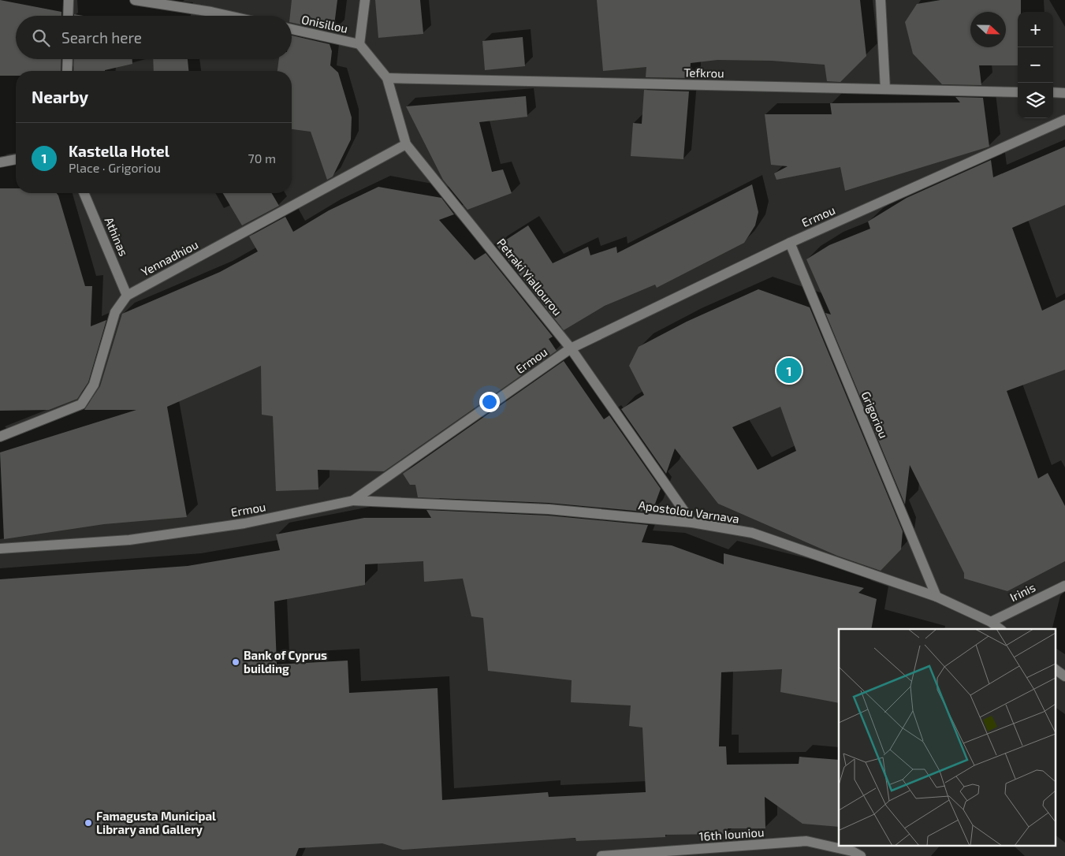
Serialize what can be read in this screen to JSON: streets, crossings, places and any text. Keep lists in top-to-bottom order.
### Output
{
  "streets": {
    "street": [
      "Onisillou",
      "Tefkrou",
      "Ermou",
      "Athinas",
      "Yennadhiou",
      "Petraki Yiallourou",
      "Grigoriou",
      "Apostolou Varnava",
      "Irinis",
      "16th Iouniou"
    ]
  },
  "crossings": [
    ["Onisillou", "Petraki Yiallourou"],
    ["Tefkrou", "Petraki Yiallourou"],
    ["Ermou", "Petraki Yiallourou"],
    ["Ermou", "Grigoriou"],
    ["Ermou", "Apostolou Varnava"],
    ["Athinas", "Yennadhiou"],
    ["Yennadhiou", "Petraki Yiallourou"],
    ["Petraki Yiallourou", "Apostolou Varnava"],
    ["Grigoriou", "Apostolou Varnava"],
    ["Apostolou Varnava", "Irinis"]
  ],
  "places": ["Bank of Cyprus building", "Famagusta Municipal Library and Gallery"],
  "north": "right",
  "page": {
    "map_buttons": ["+", "−"],
    "search": "Search here",
    "heading": "Nearby",
    "list": [
      {
        "mark": "1",
        "name": "Kastella Hotel",
        "note": "Place · Grigoriou",
        "value": "70 m"
      }
    ],
    "pins": "1"
  }
}
